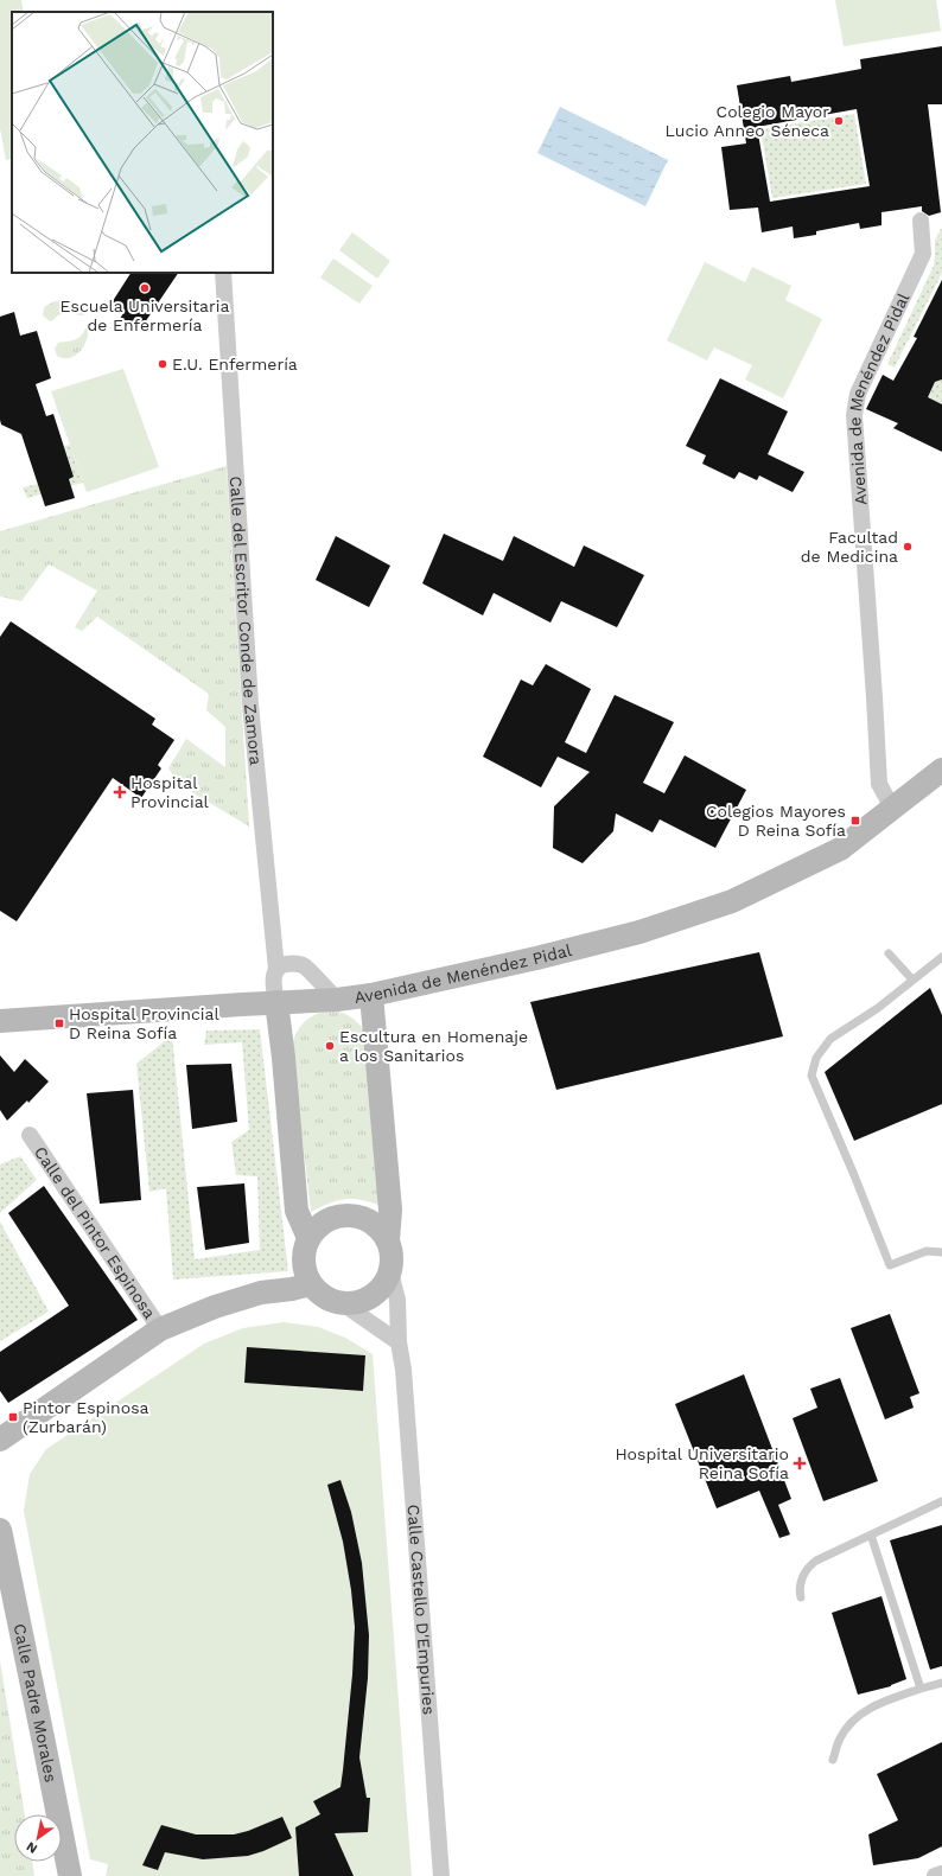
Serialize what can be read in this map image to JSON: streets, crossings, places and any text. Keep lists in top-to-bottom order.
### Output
{
  "streets": {
    "street": [
      "Avenida de Menéndez Pidal",
      "Calle del Escritor Conde de Zamora",
      "Calle del Pintor Espinosa",
      "Calle Castello D'Empuries",
      "Calle Padre Morales"
    ]
  },
  "crossings": [
    ["Avenida de Menéndez Pidal", "Calle del Escritor Conde de Zamora"],
    ["Calle del Pintor Espinosa", "Calle Castello D'Empuries"]
  ],
  "places": {
    "other": [
      "Colegio Mayor Lucio Anneo Séneca",
      "Escuela Universitaria de Enfermería",
      "E.U. Enfermería",
      "Facultad de Medicina",
      "Escultura en Homenaje a los Sanitarios"
    ],
    "health": ["Hospital Provincial", "Hospital Universitario Reina Sofía"],
    "transit": ["Colegios Mayores D Reina Sofía", "Hospital Provincial D Reina Sofía", "Pintor Espinosa (Zurbarán)"]
  },
  "north": "bottom left"
}
